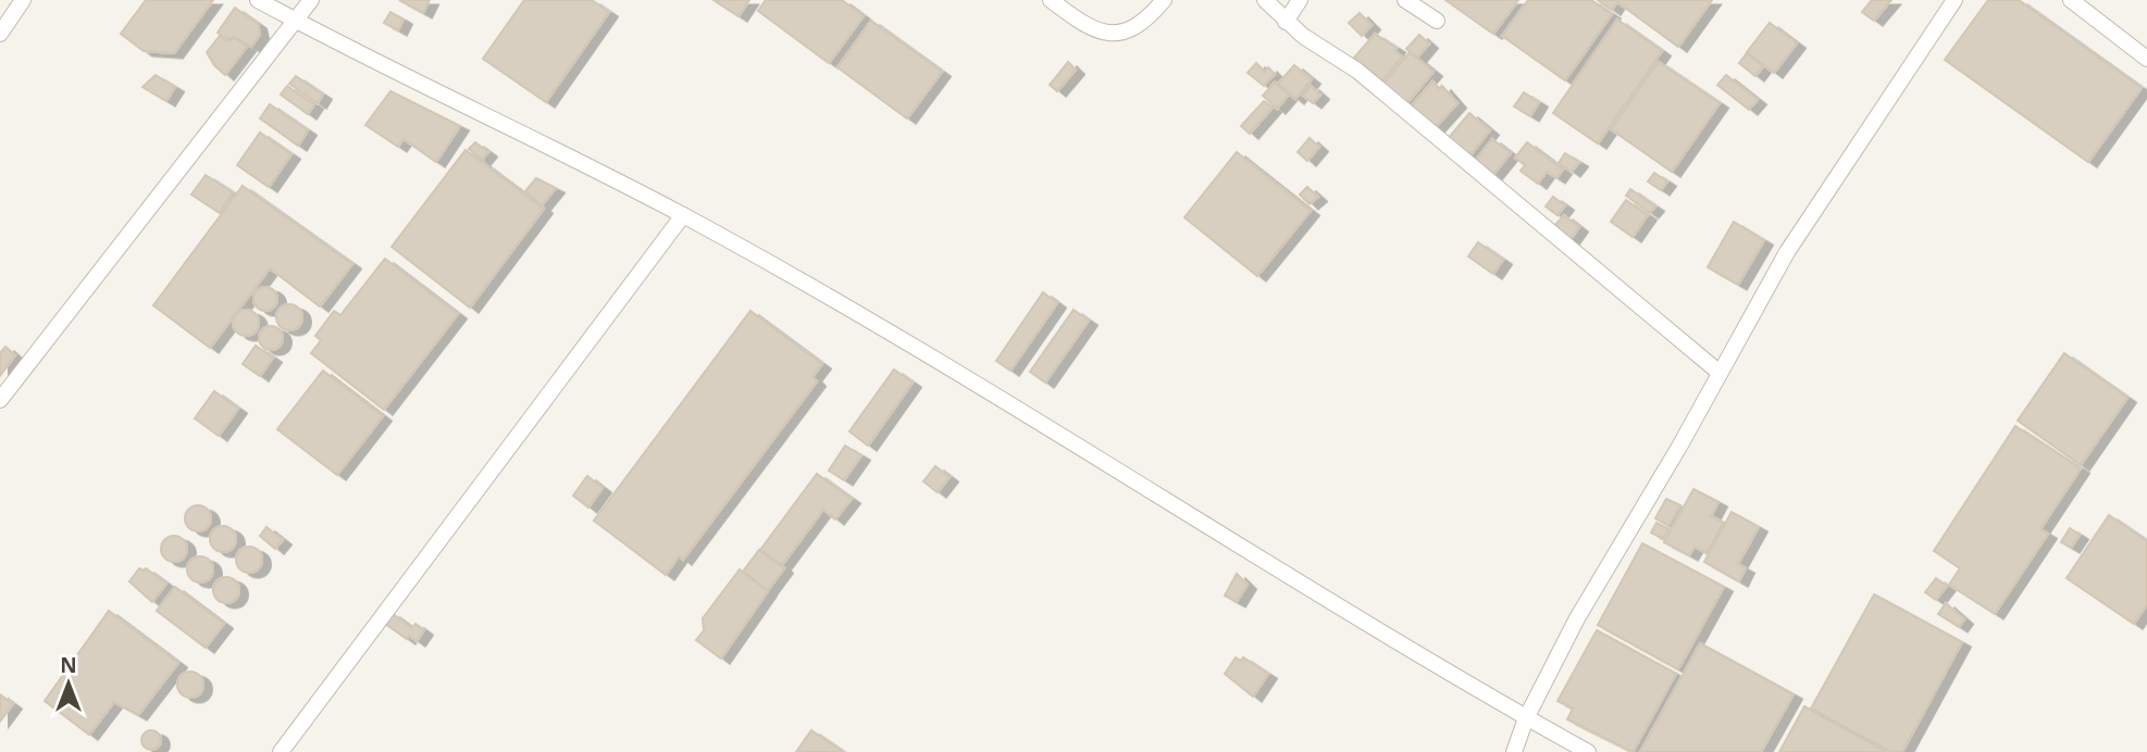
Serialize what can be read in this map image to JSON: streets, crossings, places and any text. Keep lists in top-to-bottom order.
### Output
{
  "north": "top"
}
